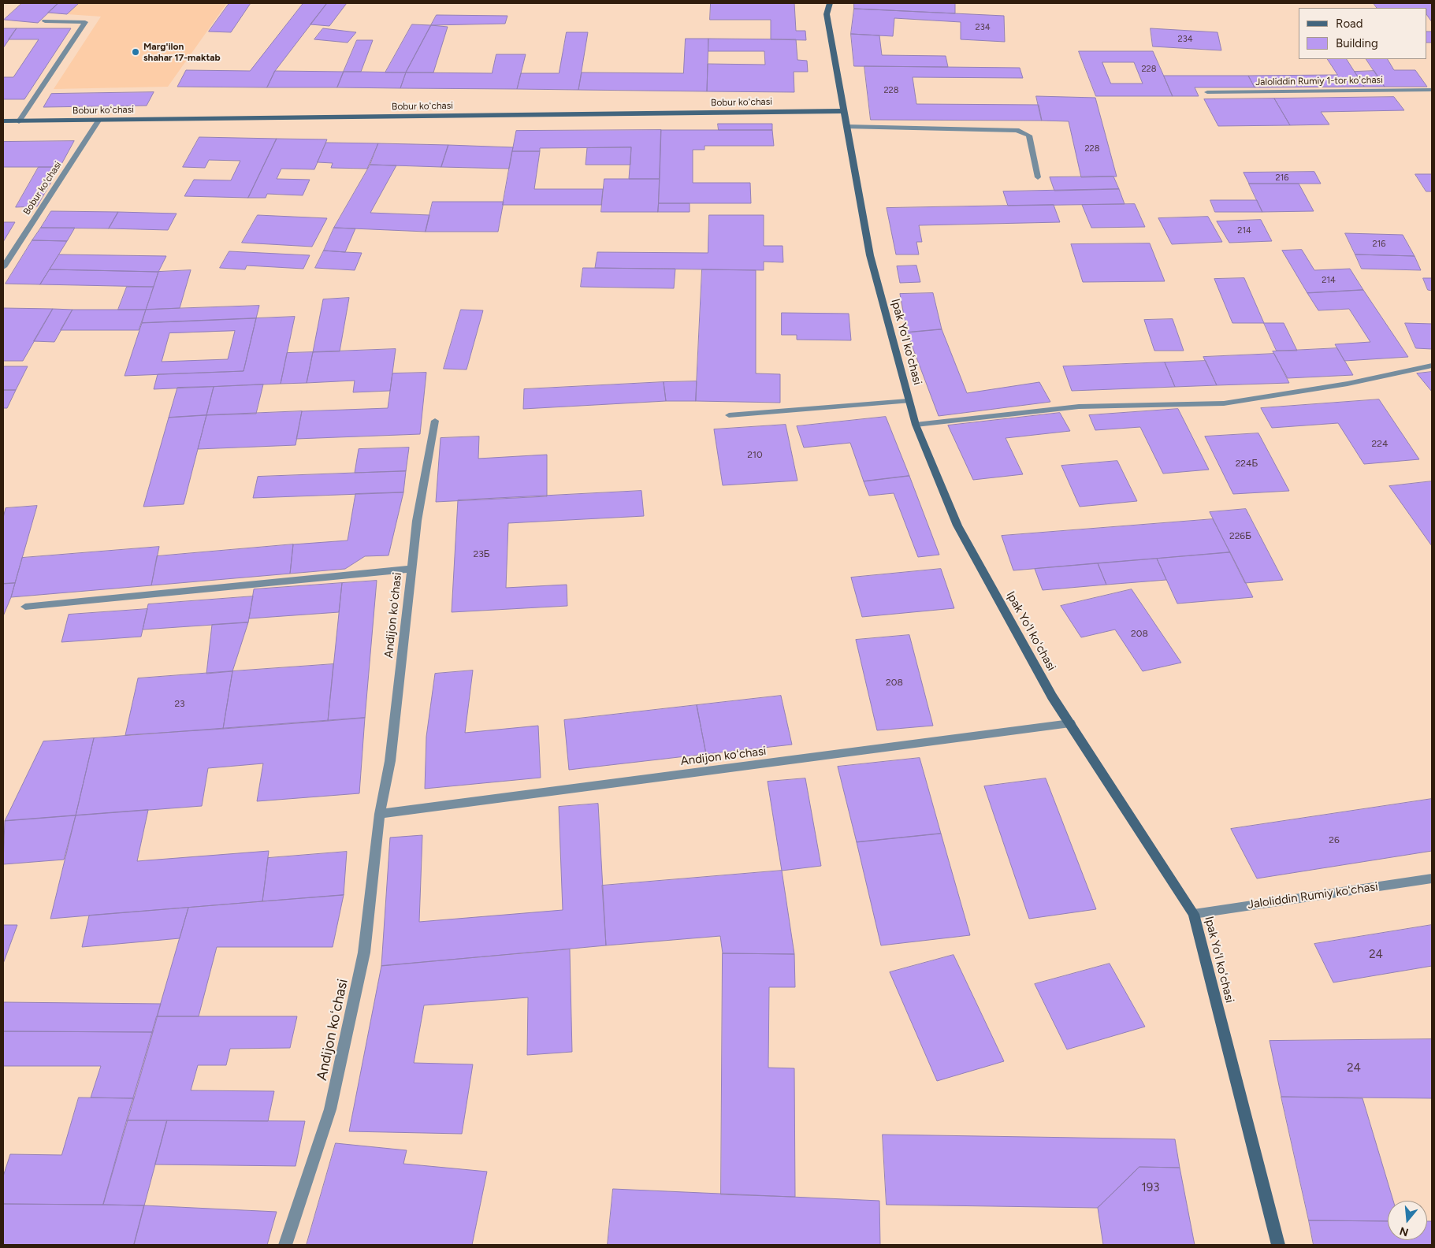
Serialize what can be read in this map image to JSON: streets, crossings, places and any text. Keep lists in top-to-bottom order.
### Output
{
  "streets": {
    "street": [
      "Jaloliddin Rumiy 1-tor koʼchasi",
      "Bobur koʻchasi",
      "Bobur ko'chasi",
      "Ipak Yoʻl koʻchasi",
      "Andijon koʻchasi",
      "Jaloliddin Rumiy koʻchasi"
    ]
  },
  "crossings": [
    ["Bobur koʻchasi", "Bobur ko'chasi"],
    ["Bobur koʻchasi", "Ipak Yoʻl koʻchasi"],
    ["Ipak Yoʻl koʻchasi", "Andijon koʻchasi"],
    ["Ipak Yoʻl koʻchasi", "Jaloliddin Rumiy koʻchasi"]
  ],
  "places": ["Marg'ilon shahar 17-maktab"],
  "house_numbers": [
    "234",
    "234",
    "228",
    "228",
    "228",
    "216",
    "214",
    "216",
    "214",
    "224",
    "210",
    "224Б",
    "226Б",
    "23Б",
    "208",
    "208",
    "23",
    "26",
    "24",
    "24",
    "193"
  ],
  "legend": ["Road", "Building"],
  "north": "bottom"
}
